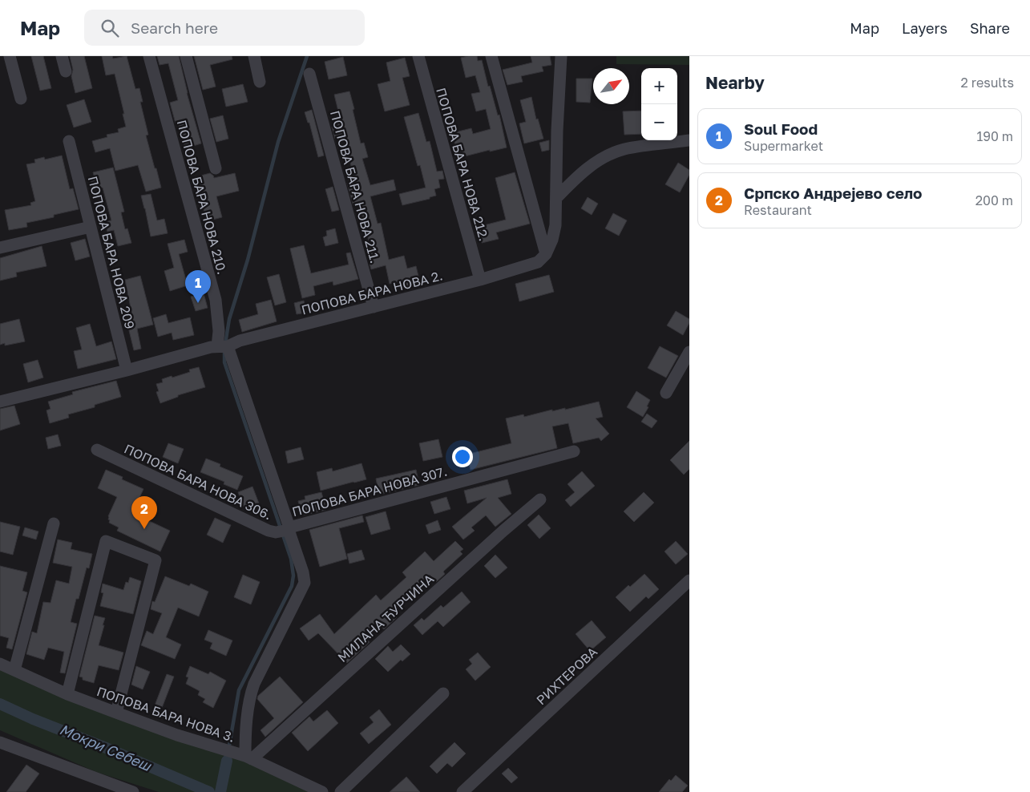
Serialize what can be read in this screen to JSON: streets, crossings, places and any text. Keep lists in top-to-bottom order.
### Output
{
  "streets": {
    "street": [
      "ПОПОВА БАРА НОВА 212.",
      "ПОПОВА БАРА НОВА 211.",
      "ПОПОВА БАРА НОВА 210.",
      "ПОПОВА БАРА НОВА 209",
      "ПОПОВА БАРА НОВА 2.",
      "ПОПОВА БАРА НОВА 306.",
      "ПОПОВА БАРА НОВА 307.",
      "МИЛАНА ЋУРЧИНА",
      "РИХТЕРОВА",
      "ПОПОВА БАРА НОВА 3."
    ]
  },
  "crossings": [
    ["ПОПОВА БАРА НОВА 212.", "ПОПОВА БАРА НОВА 2."],
    ["ПОПОВА БАРА НОВА 211.", "ПОПОВА БАРА НОВА 2."],
    ["ПОПОВА БАРА НОВА 210.", "ПОПОВА БАРА НОВА 2."],
    ["ПОПОВА БАРА НОВА 210.", "ПОПОВА БАРА НОВА 306."],
    ["ПОПОВА БАРА НОВА 209", "ПОПОВА БАРА НОВА 2."],
    ["ПОПОВА БАРА НОВА 2.", "ПОПОВА БАРА НОВА 306."],
    ["ПОПОВА БАРА НОВА 306.", "ПОПОВА БАРА НОВА 307."],
    ["ПОПОВА БАРА НОВА 306.", "МИЛАНА ЋУРЧИНА"],
    ["ПОПОВА БАРА НОВА 306.", "ПОПОВА БАРА НОВА 3."],
    ["МИЛАНА ЋУРЧИНА", "ПОПОВА БАРА НОВА 3."]
  ],
  "water": ["Мокри Себеш"],
  "north": "top right",
  "page": {
    "header": "Map",
    "search": "Search here",
    "nav": ["Map", "Layers", "Share"],
    "heading": ["Nearby", "2 results"],
    "map_buttons": ["+", "−"],
    "list": [
      {
        "mark": "1",
        "name": "Soul Food",
        "note": "Supermarket",
        "value": "190 m"
      },
      {
        "mark": "2",
        "name": "Српско Андрејево село",
        "note": "Restaurant",
        "value": "200 m"
      }
    ],
    "pins": ["1", "2"]
  }
}
